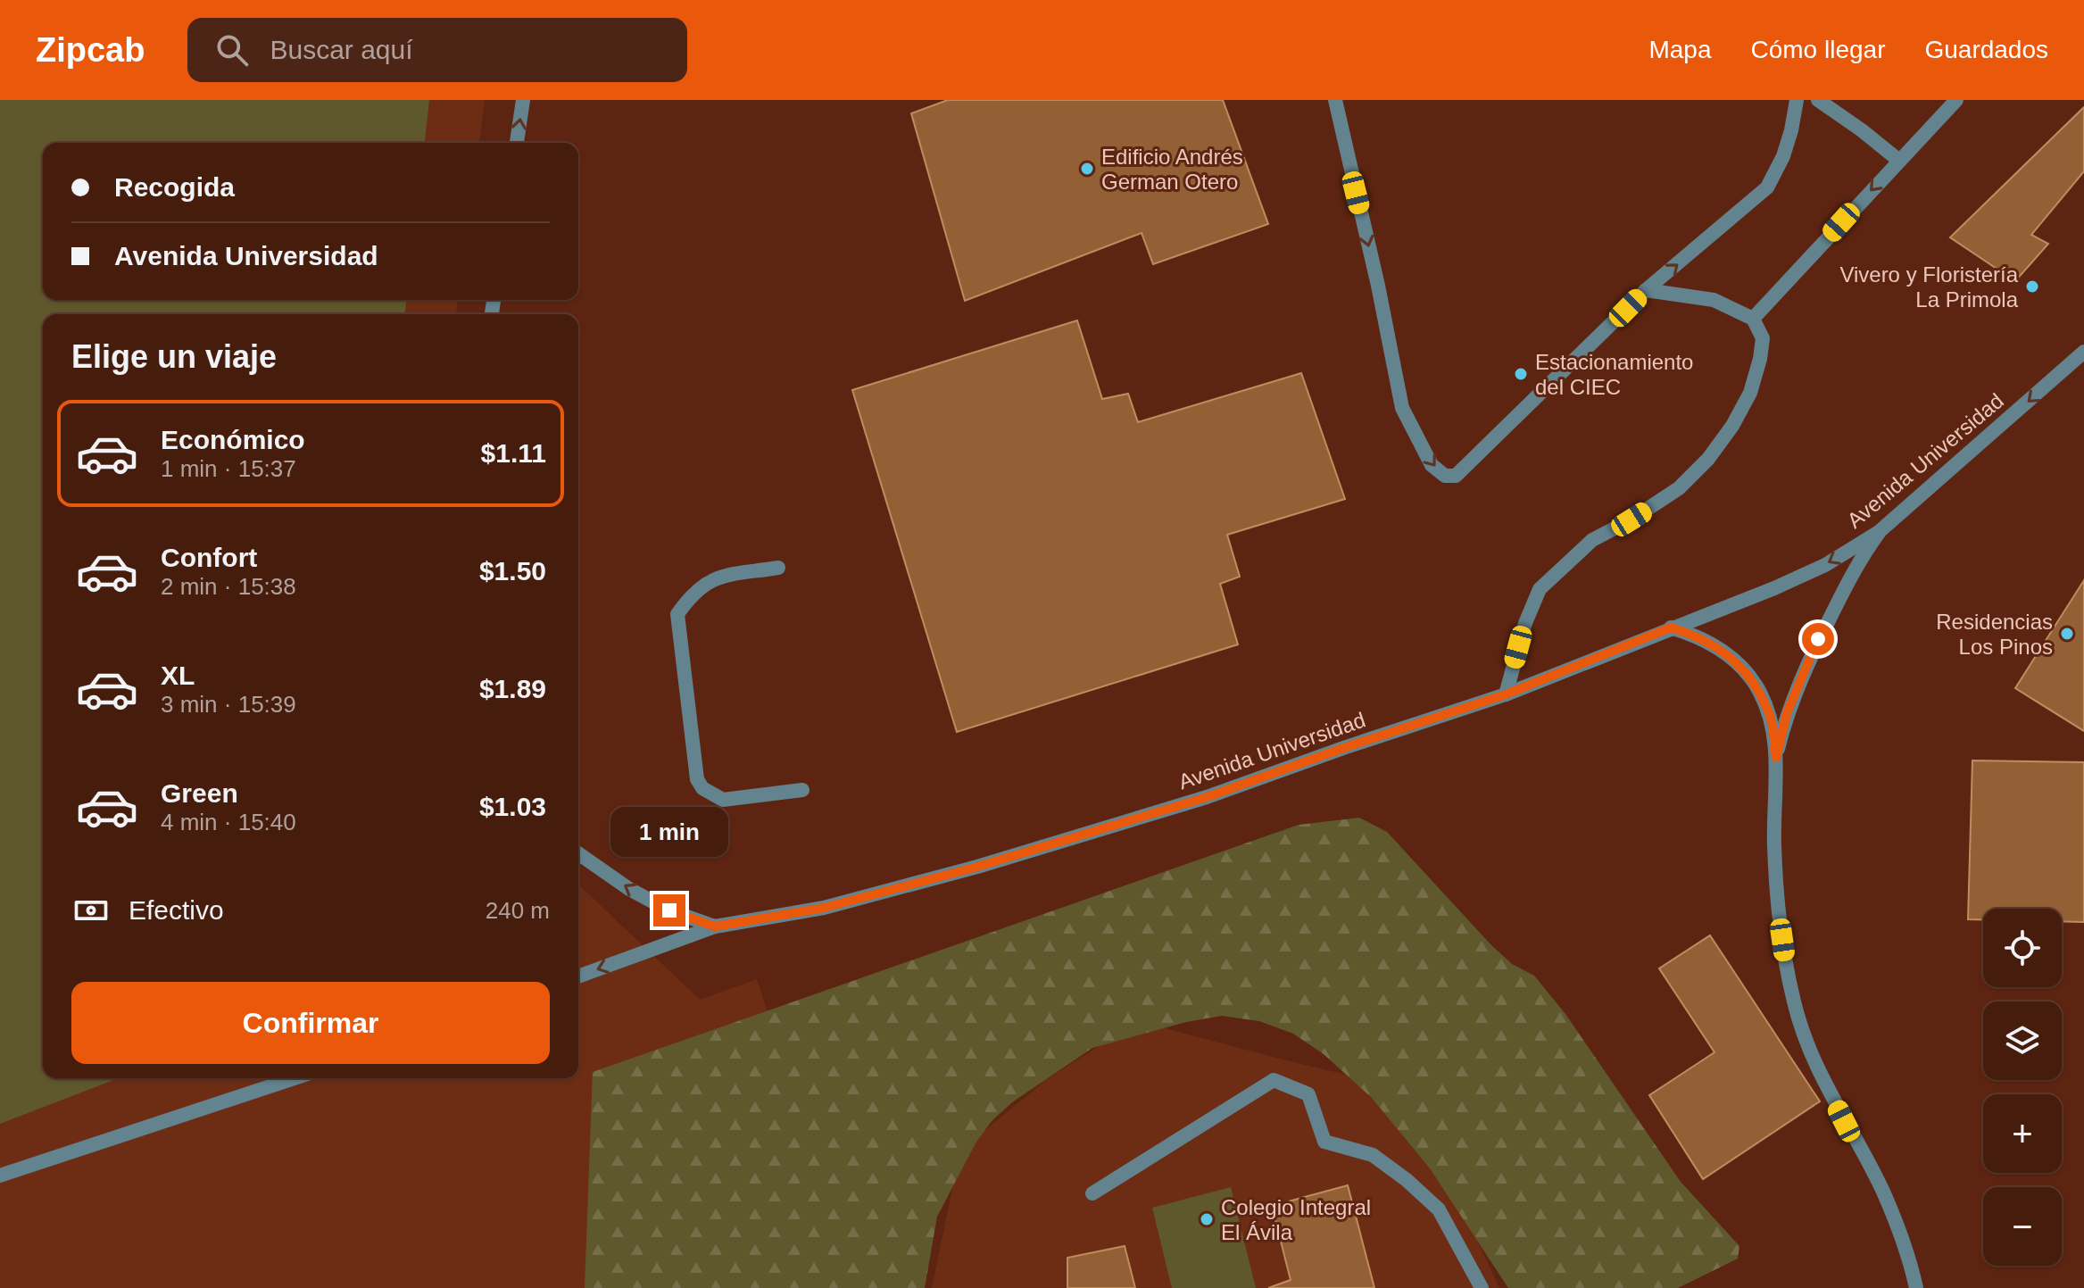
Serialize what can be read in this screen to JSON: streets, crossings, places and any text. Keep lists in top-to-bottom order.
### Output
{
  "streets": {
    "street": ["Avenida Universidad"]
  },
  "one_way": ["Avenida Universidad"],
  "places": [
    "Edificio Andrés German Otero",
    "Vivero y Floristería La Primola",
    "Estacionamiento del CIEC",
    "Residencias Los Pinos",
    "Colegio Integral El Ávila"
  ],
  "page": {
    "header": "Zipcab",
    "search": "Buscar aquí",
    "nav": ["Mapa", "Cómo llegar", "Guardados"],
    "banner": ["Recogida", "Avenida Universidad"],
    "heading": "Elige un viaje",
    "list": [
      {
        "name": "Económico",
        "note": "1 min · 15:37",
        "value": "$1.11"
      },
      {
        "name": "Confort",
        "note": "2 min · 15:38",
        "value": "$1.50"
      },
      {
        "name": "XL",
        "note": "3 min · 15:39",
        "value": "$1.89"
      },
      {
        "name": "Green",
        "note": "4 min · 15:40",
        "value": "$1.03"
      }
    ],
    "bubble": "1 min",
    "pay": ["Efectivo", "240 m"],
    "map_buttons": ["+", "−"],
    "buttons": "Confirmar"
  }
}
